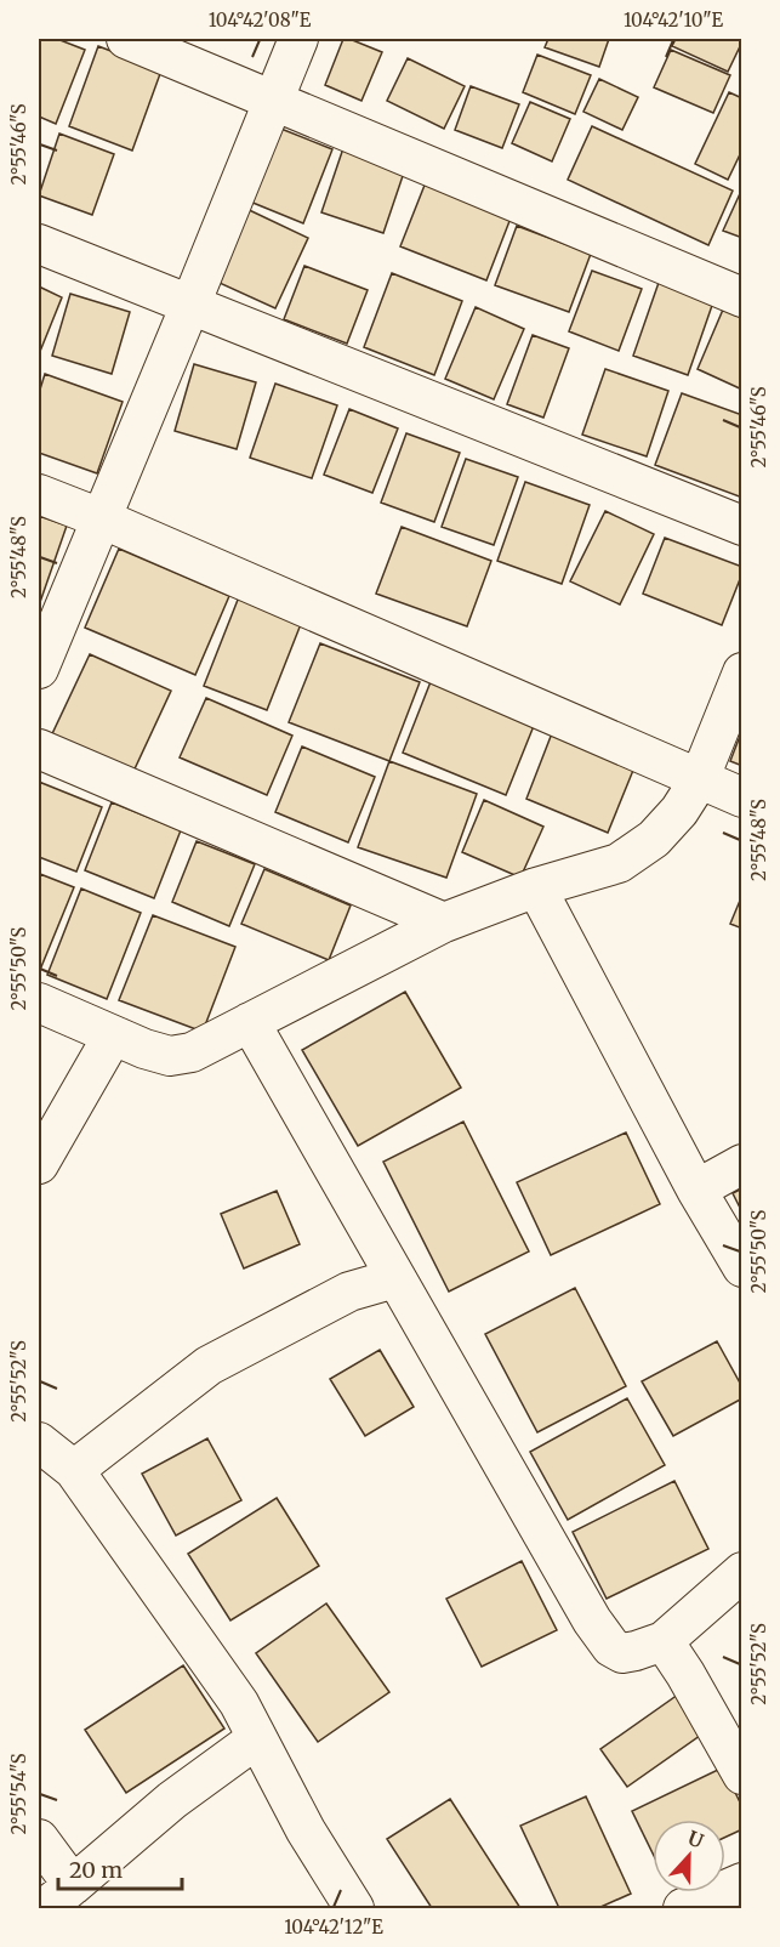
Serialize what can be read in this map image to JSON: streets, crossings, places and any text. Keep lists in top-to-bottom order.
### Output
{
  "scale_bar": "20 m",
  "north": "top",
  "coordinates": [
    "104°42'08\"E",
    "104°42'10\"E",
    "2°55'46\"S",
    "2°55'48\"S",
    "2°55'50\"S",
    "2°55'52\"S",
    "2°55'54\"S",
    "104°42'12\"E"
  ]
}
